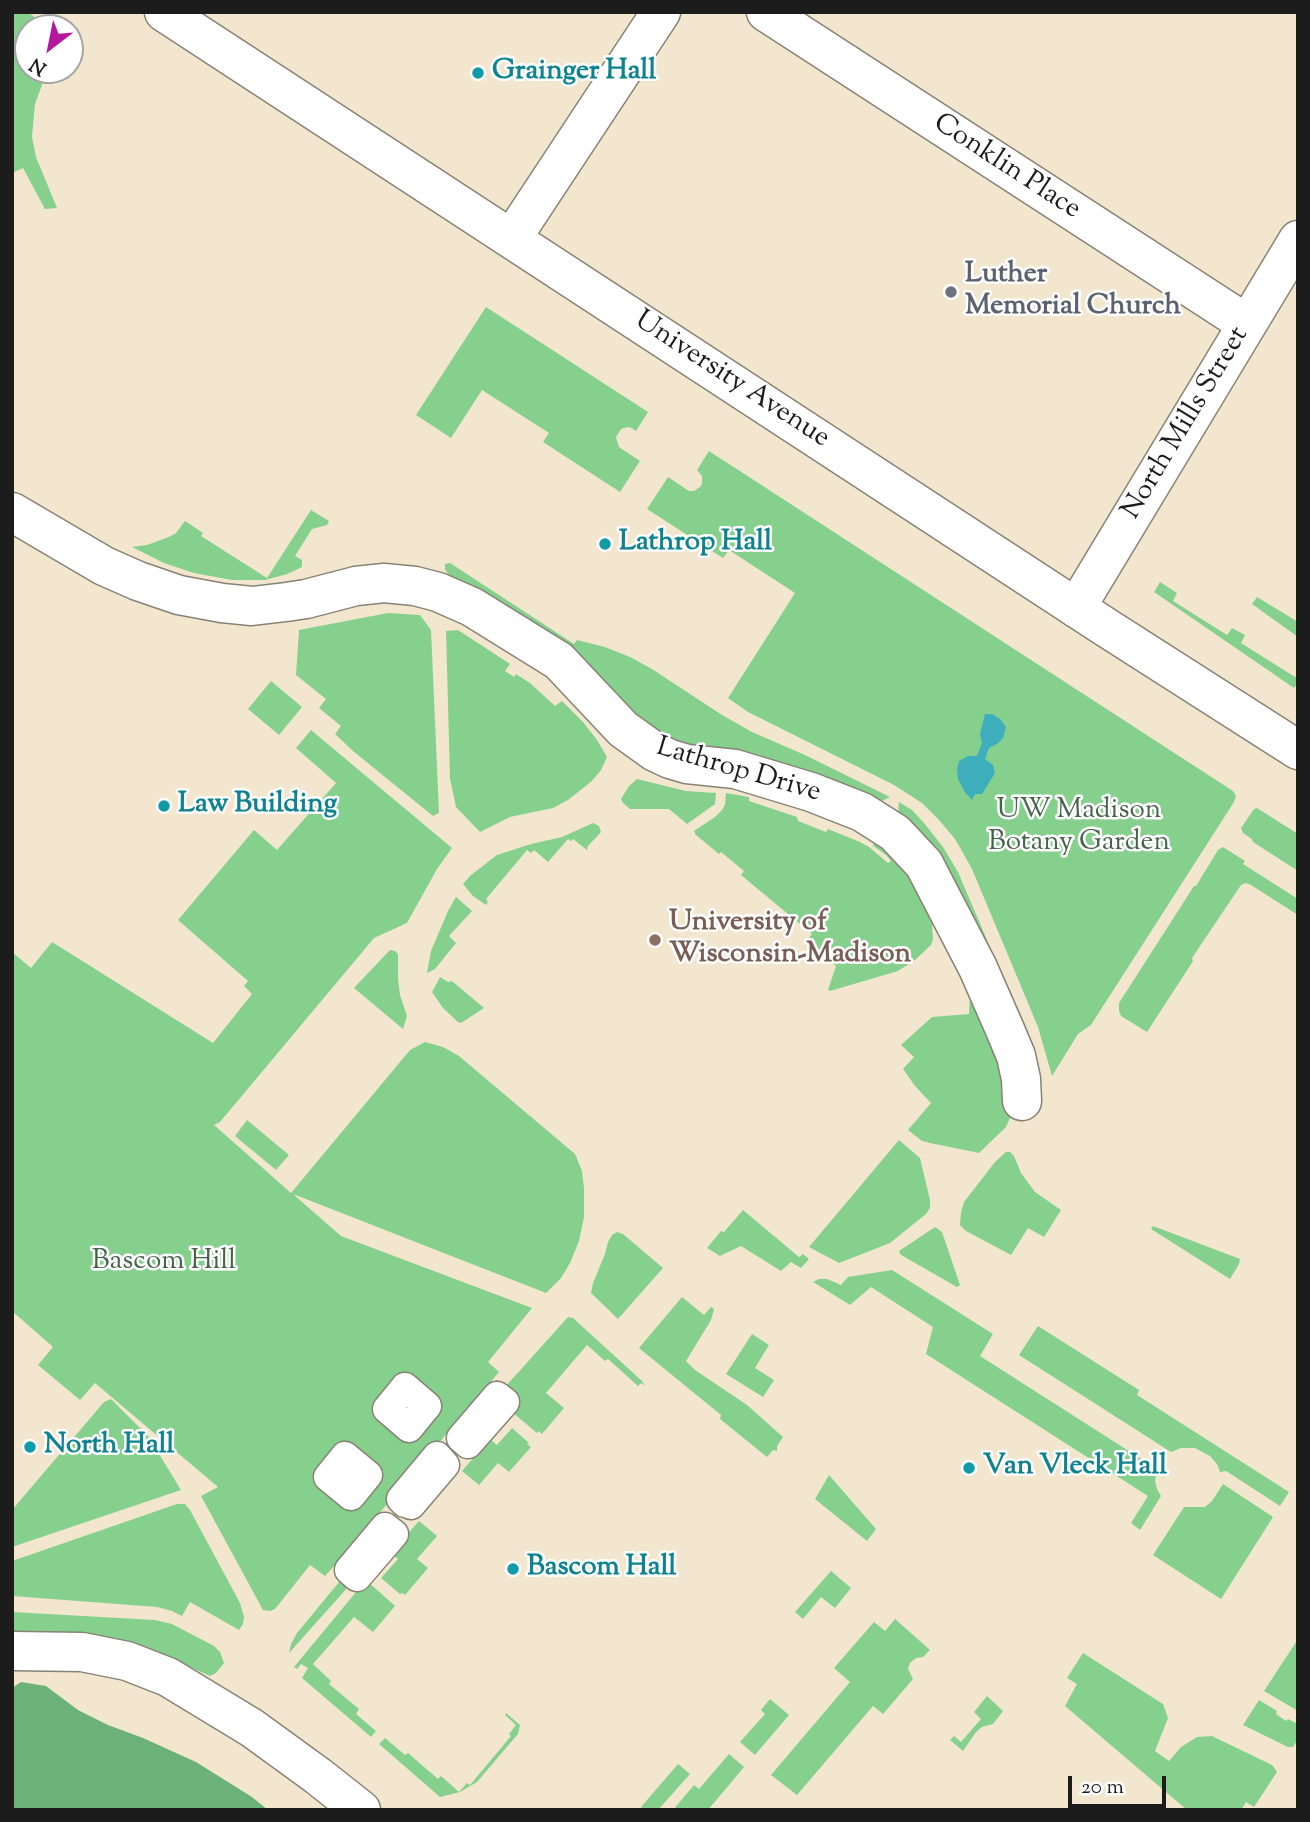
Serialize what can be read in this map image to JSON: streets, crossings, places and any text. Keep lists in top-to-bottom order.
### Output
{
  "streets": {
    "street": [
      "Conklin Place",
      "University Avenue",
      "North Mills Street",
      "Lathrop Drive"
    ]
  },
  "crossings": [
    ["Conklin Place", "North Mills Street"],
    ["University Avenue", "North Mills Street"]
  ],
  "parks": ["UW Madison Botany Garden", "Bascom Hill"],
  "places": [
    "Grainger Hall",
    "Luther Memorial Church",
    "Lathrop Hall",
    "Law Building",
    "University of Wisconsin-Madison",
    "North Hall",
    "Van Vleck Hall",
    "Bascom Hall"
  ],
  "scale_bar": "20 m",
  "north": "bottom left"
}
